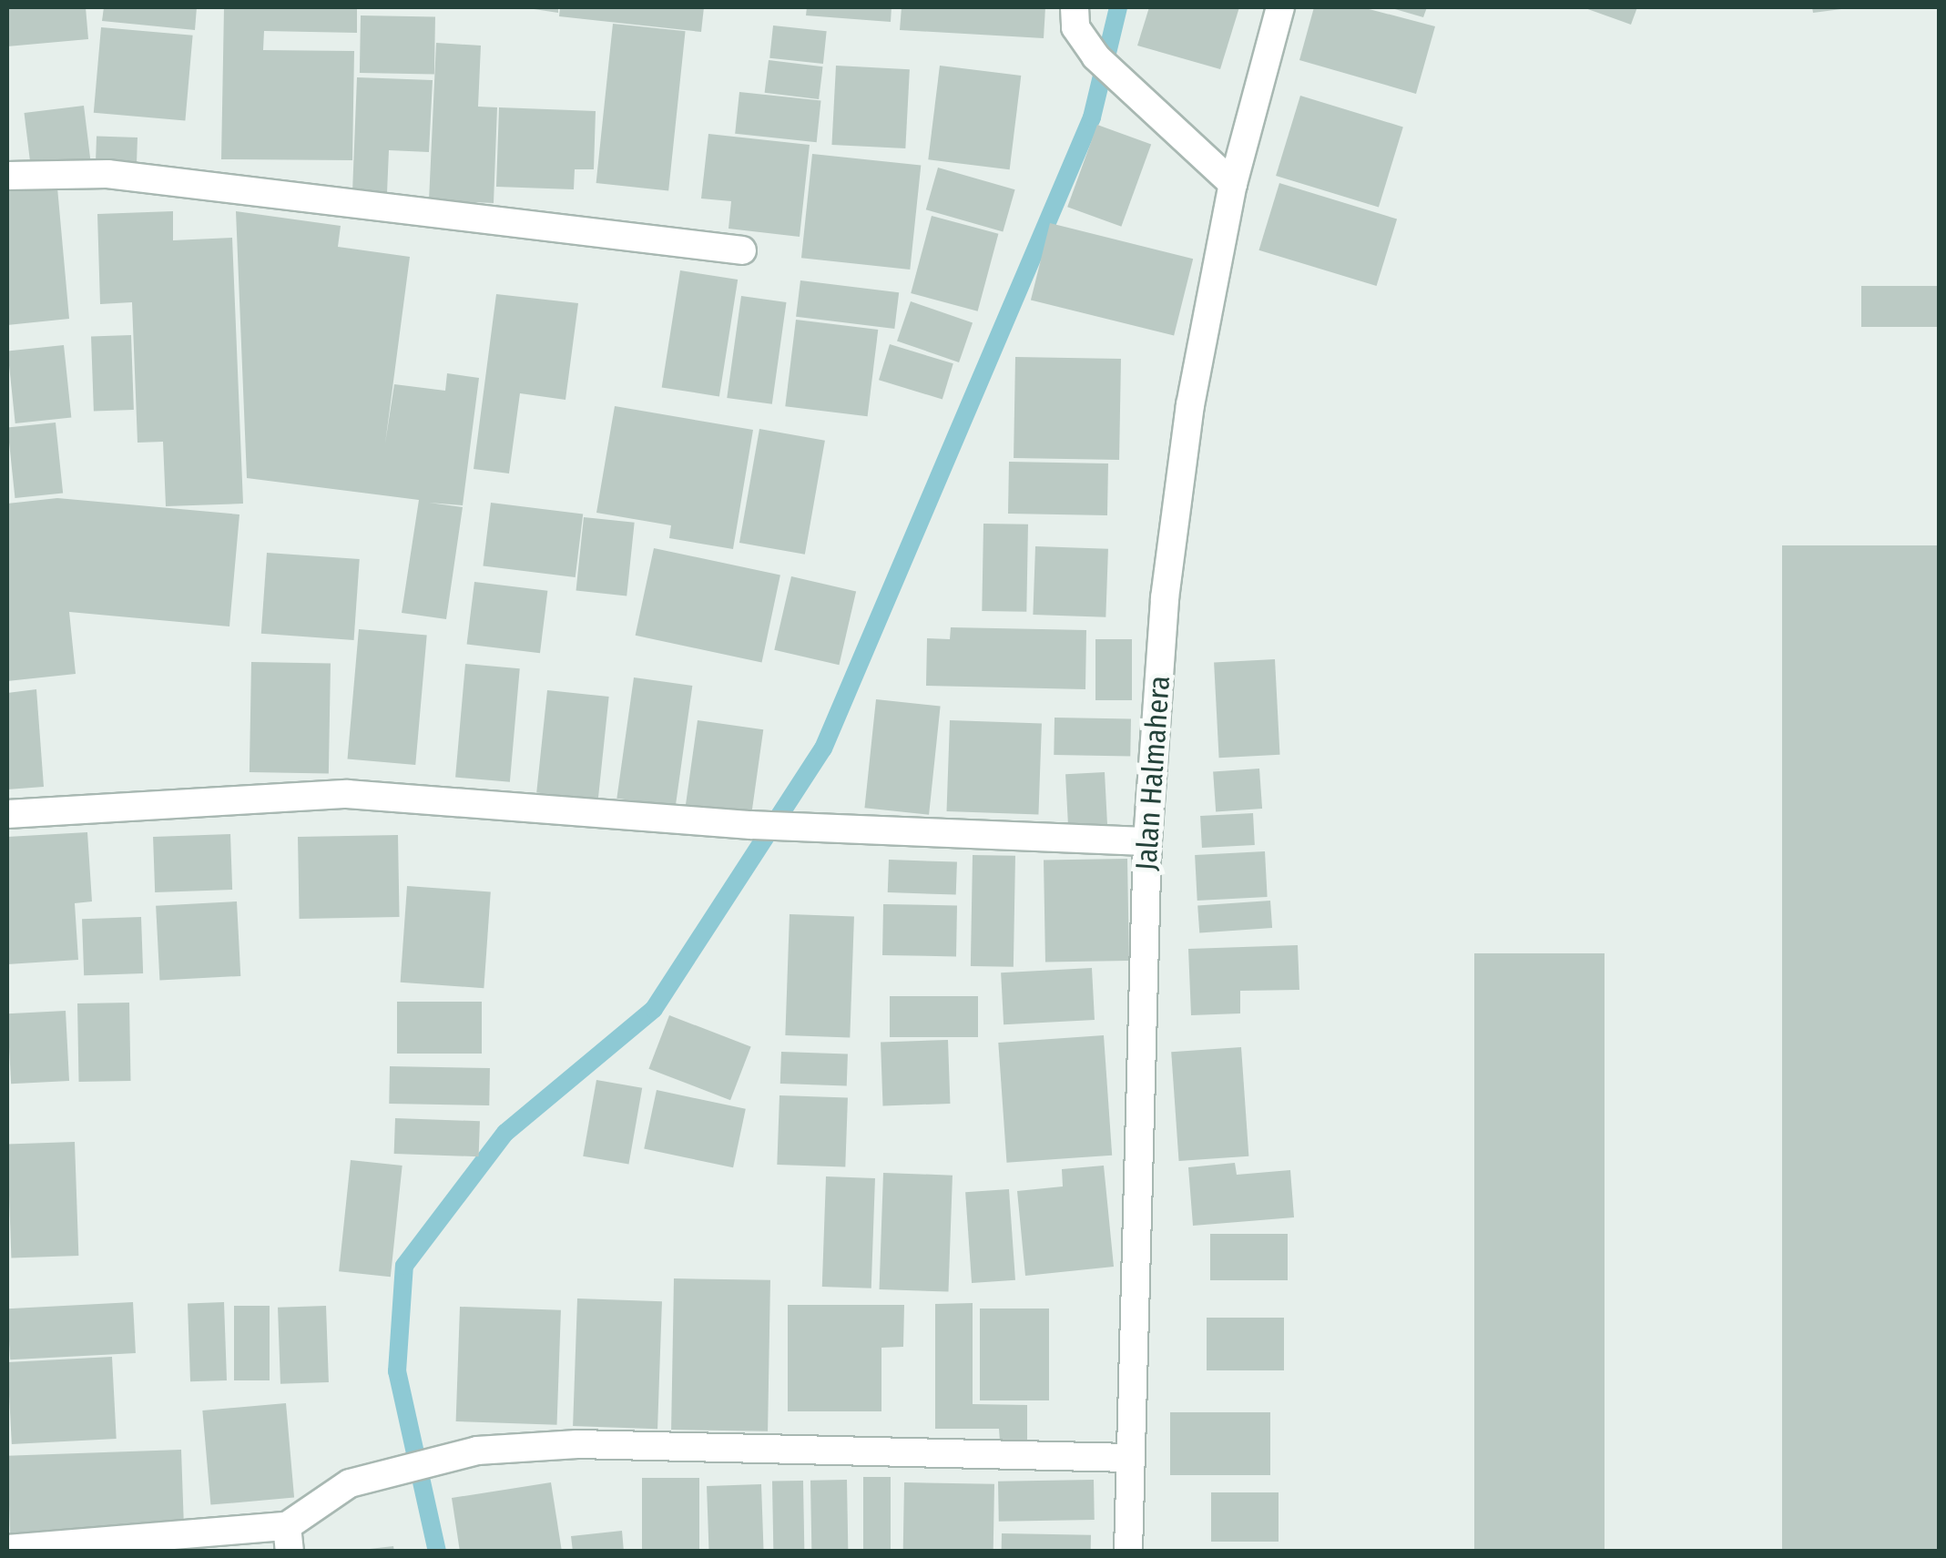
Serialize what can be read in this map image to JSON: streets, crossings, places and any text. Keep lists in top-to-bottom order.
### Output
{
  "streets": {
    "street": ["Jalan Halmahera"]
  }
}
